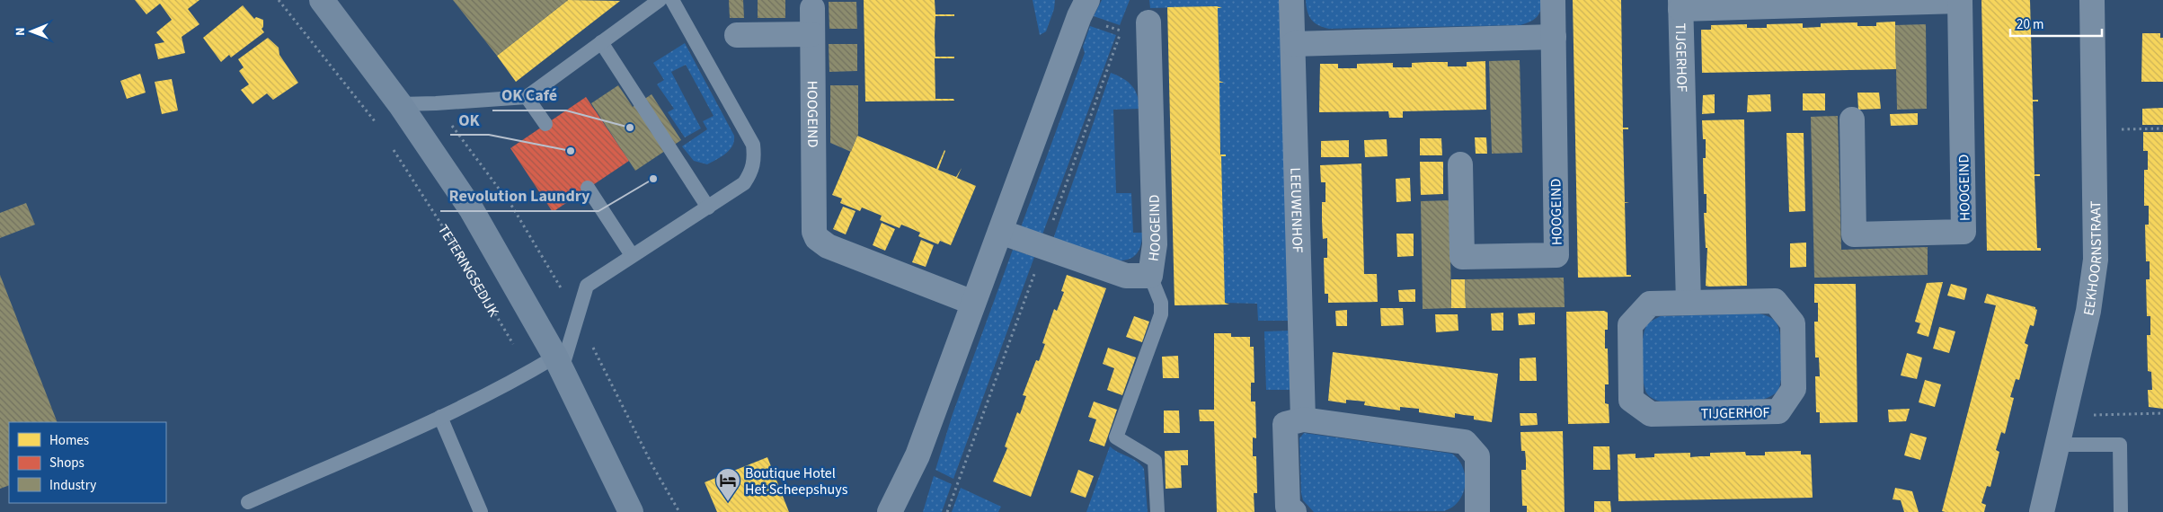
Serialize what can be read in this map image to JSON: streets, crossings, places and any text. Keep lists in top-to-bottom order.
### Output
{
  "streets": {
    "street": [
      "TIJGERHOF",
      "HOOGEIND",
      "LEEUWENHOF",
      "EEKHOORNSTRAAT"
    ],
    "path": ["TETERINGSEDIJK"]
  },
  "crossings": [
    ["TIJGERHOF", "HOOGEIND"]
  ],
  "places": {
    "other": ["OK Café", "OK", "Revolution Laundry"],
    "hotel": ["Boutique Hotel Het Scheepshuys"]
  },
  "legend": ["Homes", "Shops", "Industry"],
  "scale_bar": "20 m",
  "north": "left"
}
